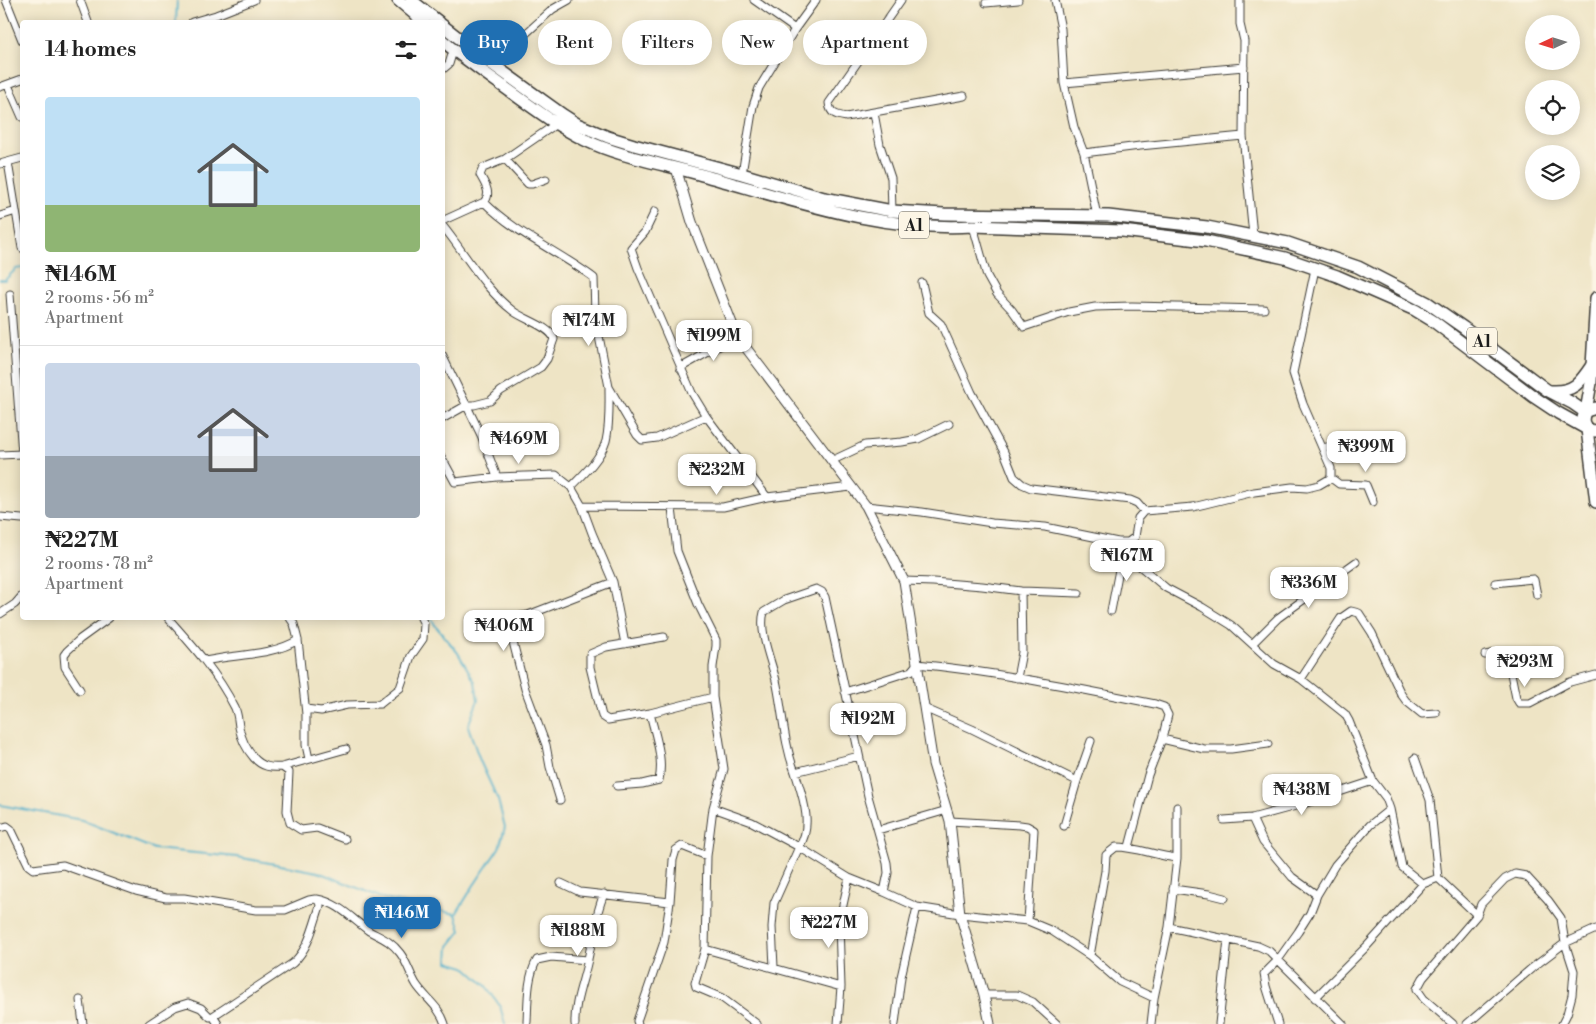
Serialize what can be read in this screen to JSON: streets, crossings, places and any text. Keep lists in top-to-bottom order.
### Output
{
  "streets": {
    "main road": ["A1"]
  },
  "north": "left",
  "page": {
    "chip": [
      "Buy",
      "Rent",
      "Filters",
      "New",
      "Apartment"
    ],
    "heading": "14 homes",
    "list": [
      {
        "name": "₦146M",
        "note": "2 rooms · 56 m² · Apartment"
      },
      {
        "name": "₦227M",
        "note": "2 rooms · 78 m² · Apartment"
      }
    ],
    "price": [
      "₦174M",
      "₦199M",
      "₦469M",
      "₦399M",
      "₦232M",
      "₦167M",
      "₦336M",
      "₦406M",
      "₦293M",
      "₦192M",
      "₦438M",
      "₦146M",
      "₦227M",
      "₦188M"
    ]
  }
}
